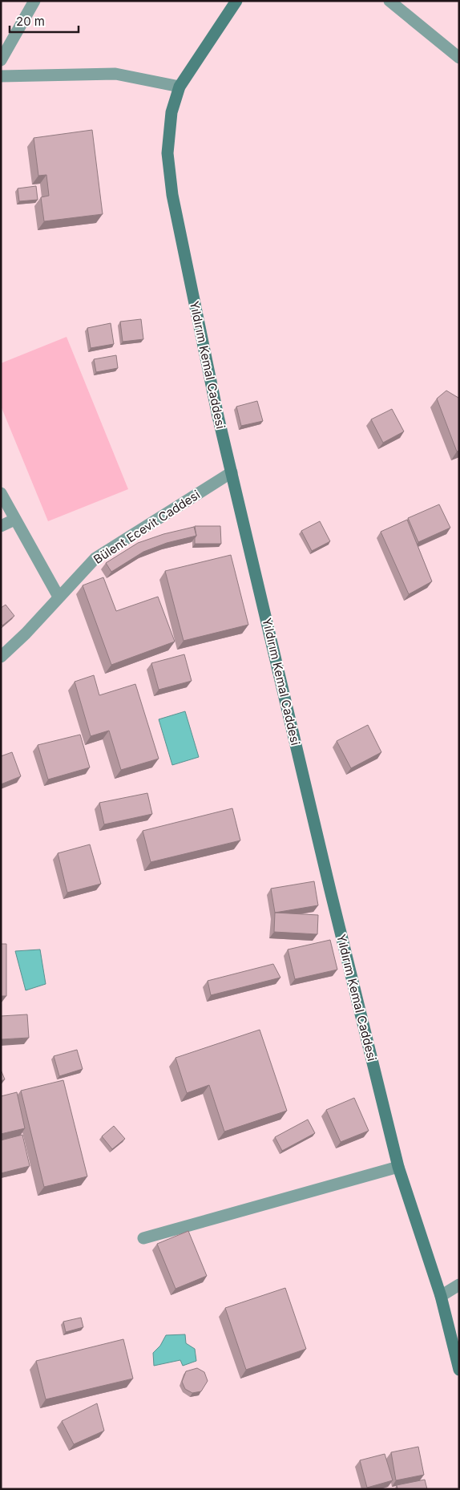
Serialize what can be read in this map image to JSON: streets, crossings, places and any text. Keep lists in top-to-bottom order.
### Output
{
  "streets": {
    "street": ["Yıldırım Kemal Caddesi", "Bülent Ecevit Caddesi"]
  },
  "crossings": [
    ["Yıldırım Kemal Caddesi", "Bülent Ecevit Caddesi"]
  ],
  "scale_bar": "20 m"
}
